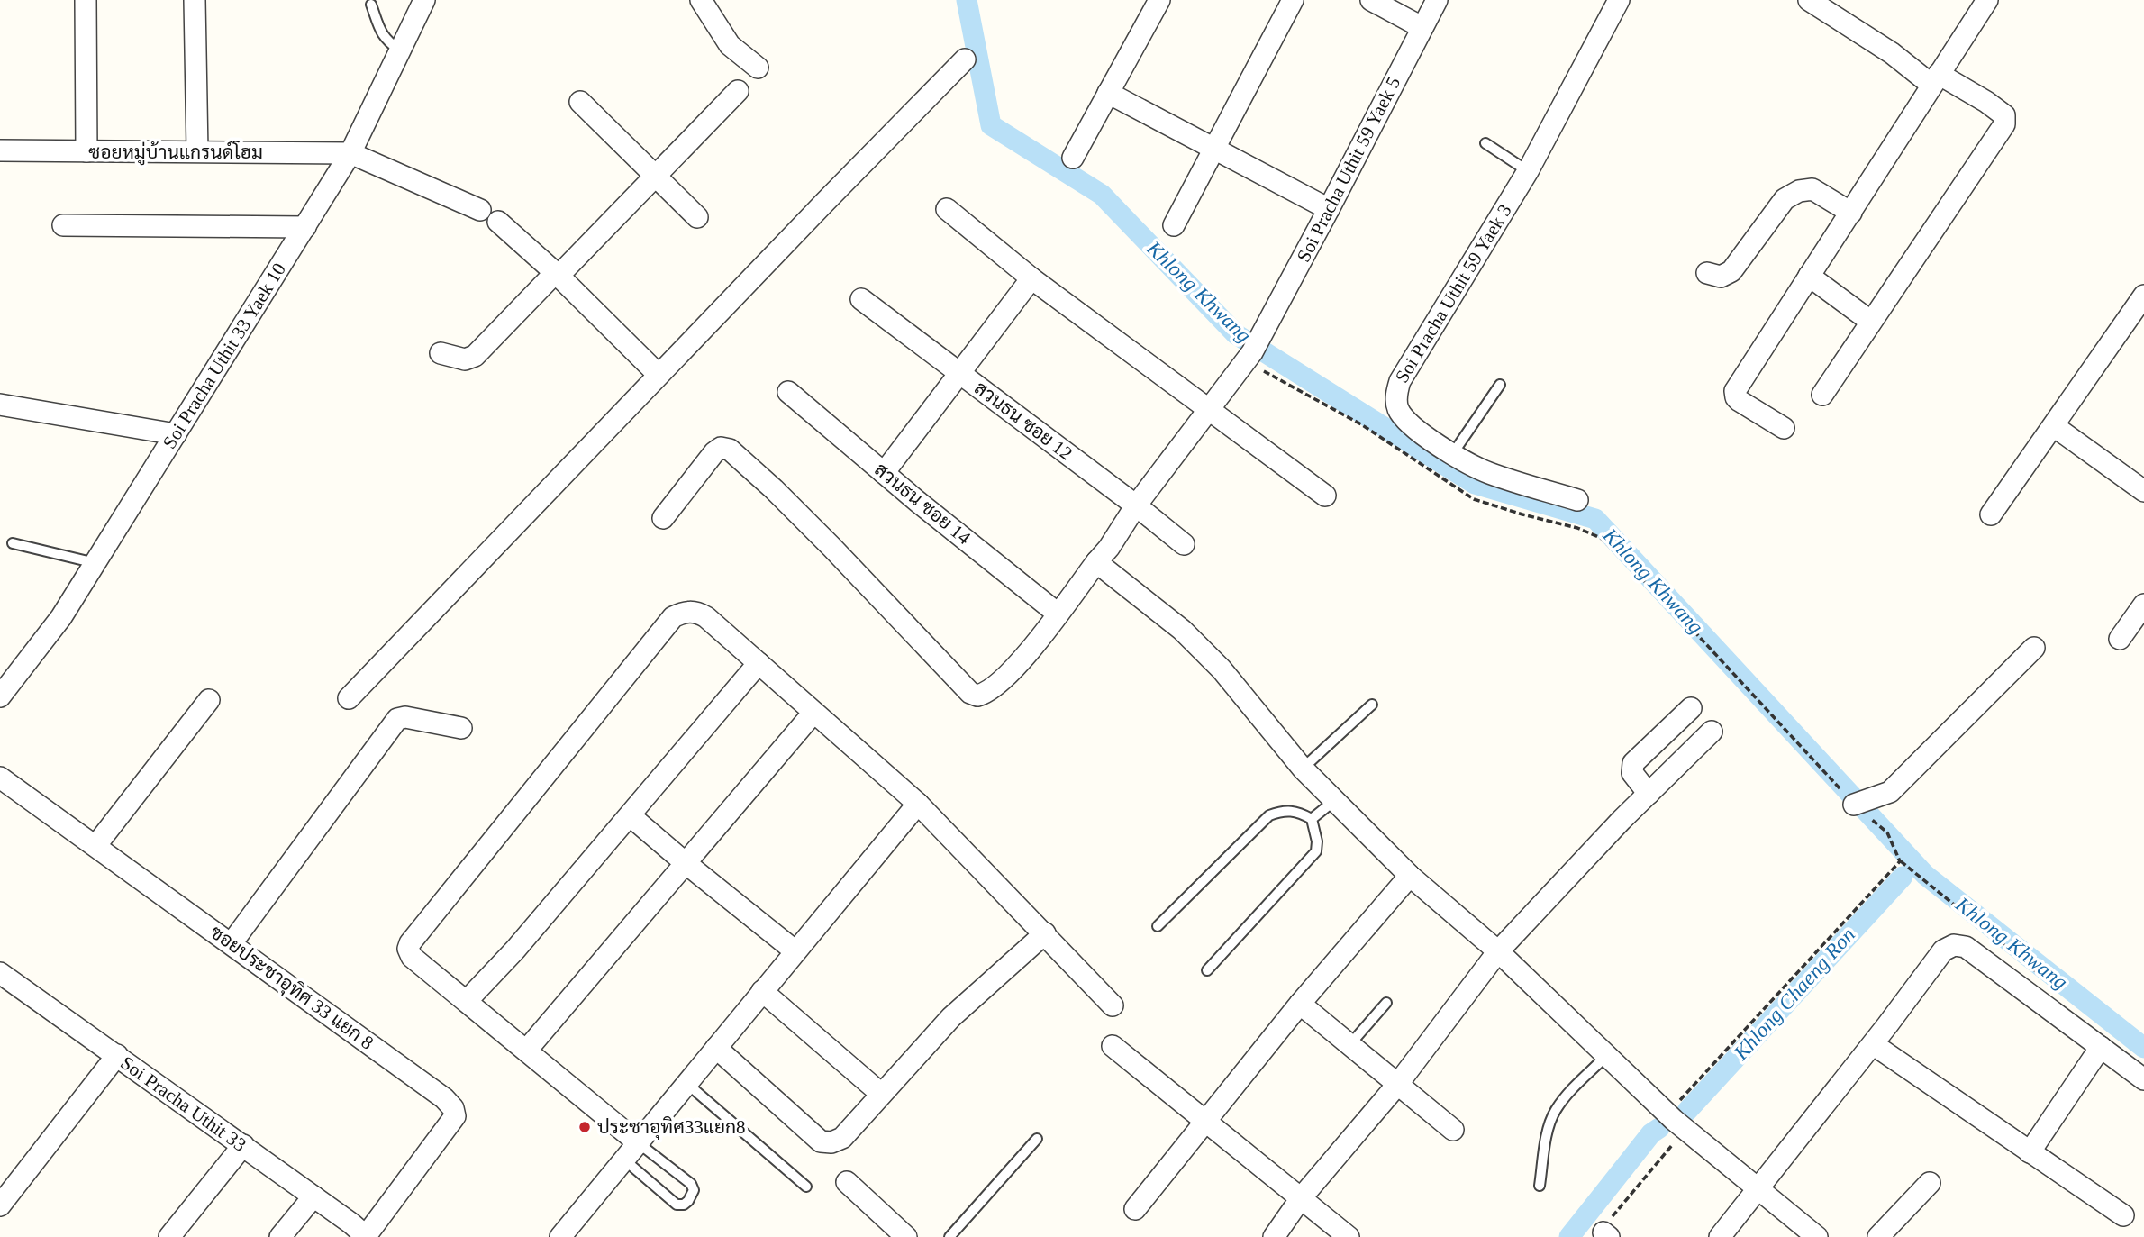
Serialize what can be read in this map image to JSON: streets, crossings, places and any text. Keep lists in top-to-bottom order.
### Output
{
  "streets": {
    "street": [
      "ซอยหมู่บ้านแกรนด์โฮม",
      "Soi Pracha Uthit 59 Yaek 5",
      "Soi Pracha Uthit 59 Yaek 3",
      "Soi Pracha Uthit 33 Yaek 10",
      "สวนธน ซอย 12",
      "สวนธน ซอย 14",
      "ซอยประชาอุทิศ 33 แยก 8",
      "Soi Pracha Uthit 33"
    ]
  },
  "crossings": [
    ["ซอยหมู่บ้านแกรนด์โฮม", "Soi Pracha Uthit 33 Yaek 10"],
    ["Soi Pracha Uthit 59 Yaek 5", "สวนธน ซอย 12"],
    ["Soi Pracha Uthit 59 Yaek 5", "สวนธน ซอย 14"],
    ["ซอยประชาอุทิศ 33 แยก 8", "Soi Pracha Uthit 33"]
  ],
  "water": ["Khlong Khwang", "Khlong Chaeng Ron"],
  "places": ["ประชาอุทิศ33แยก8"]
}
